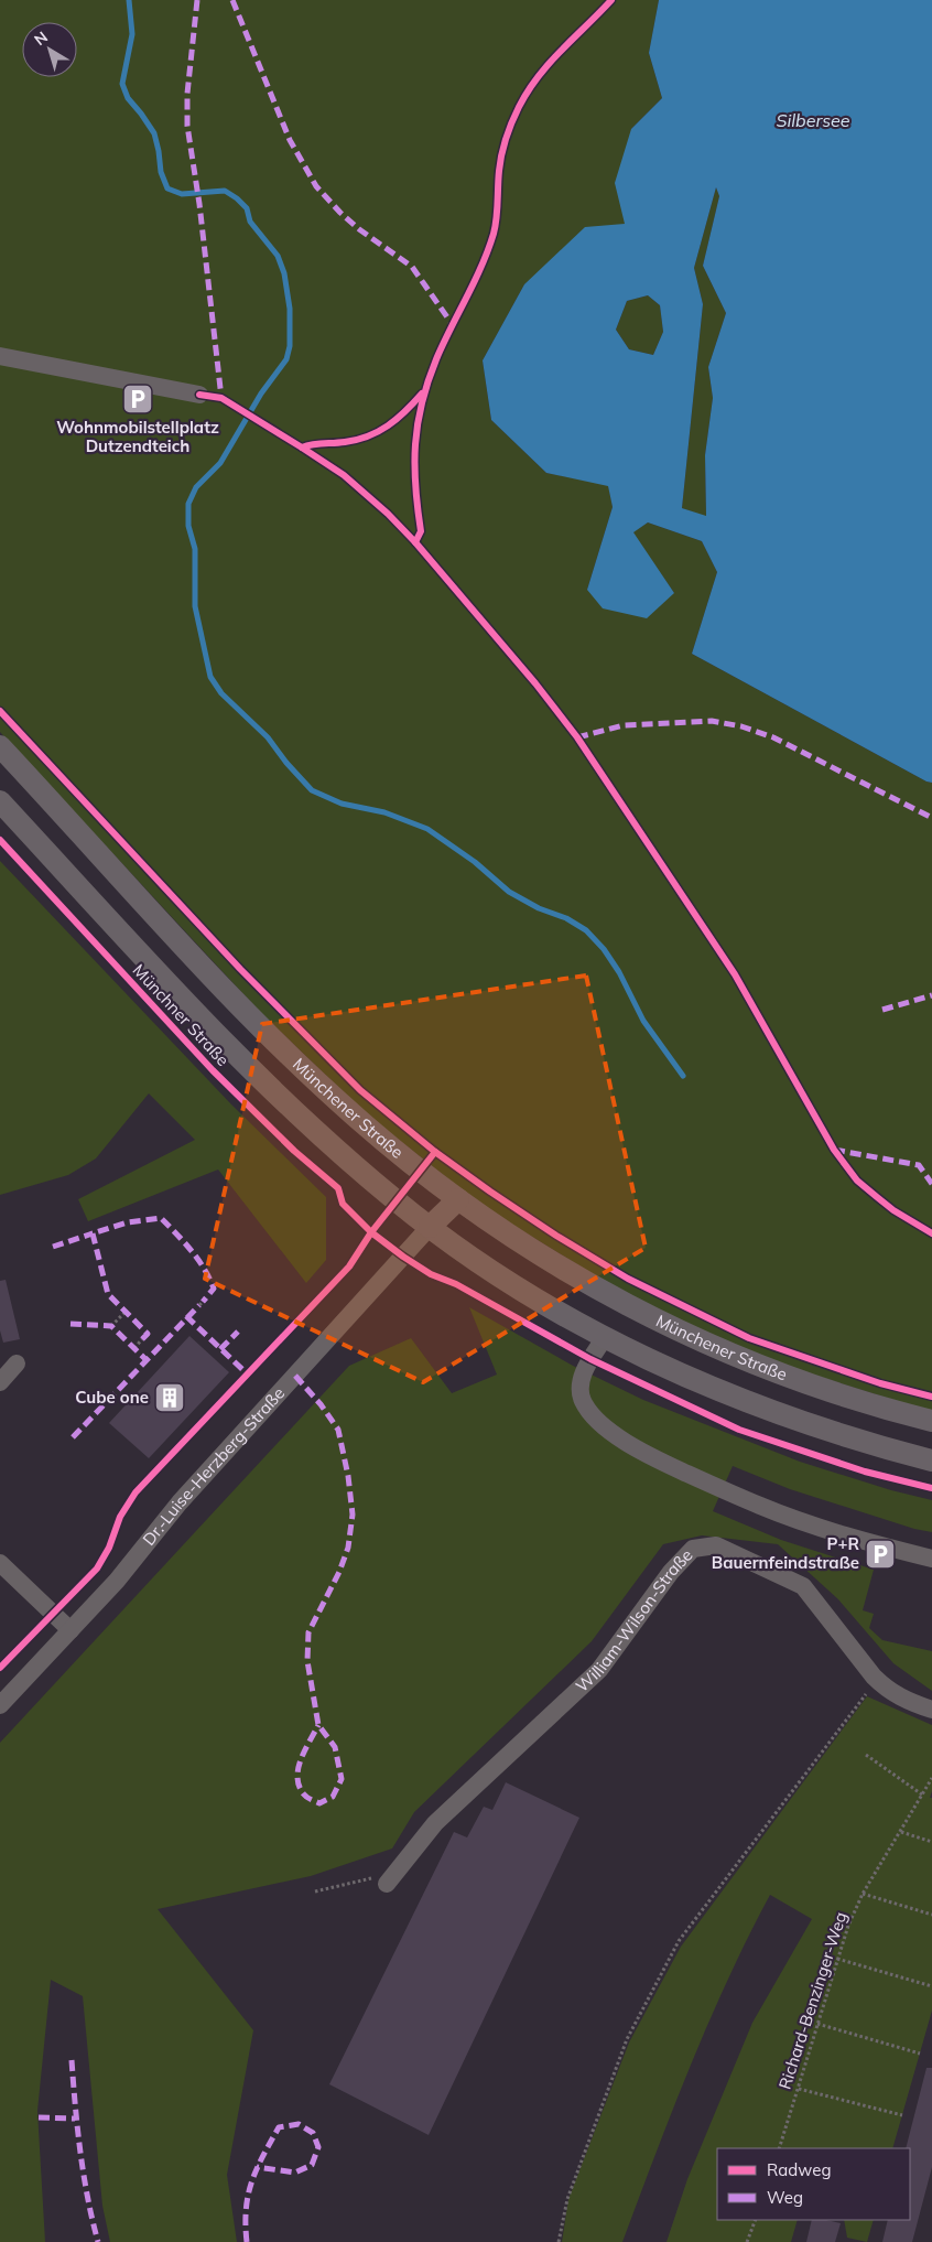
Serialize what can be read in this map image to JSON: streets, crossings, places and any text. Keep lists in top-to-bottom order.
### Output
{
  "streets": {
    "main road": ["Münchener Straße"],
    "street": ["Dr.-Luise-Herzberg-Straße", "William-Wilson-Straße"],
    "path": ["Richard-Benzinger-Weg"],
    "cycle path": ["Münchner Straße"]
  },
  "water": ["Silbersee"],
  "places": {
    "parking": ["Wohnmobilstellplatz Dutzendteich", "P+R Bauernfeindstraße"],
    "building": ["Cube one"]
  },
  "legend": ["Radweg", "Weg"],
  "north": "top left"
}
